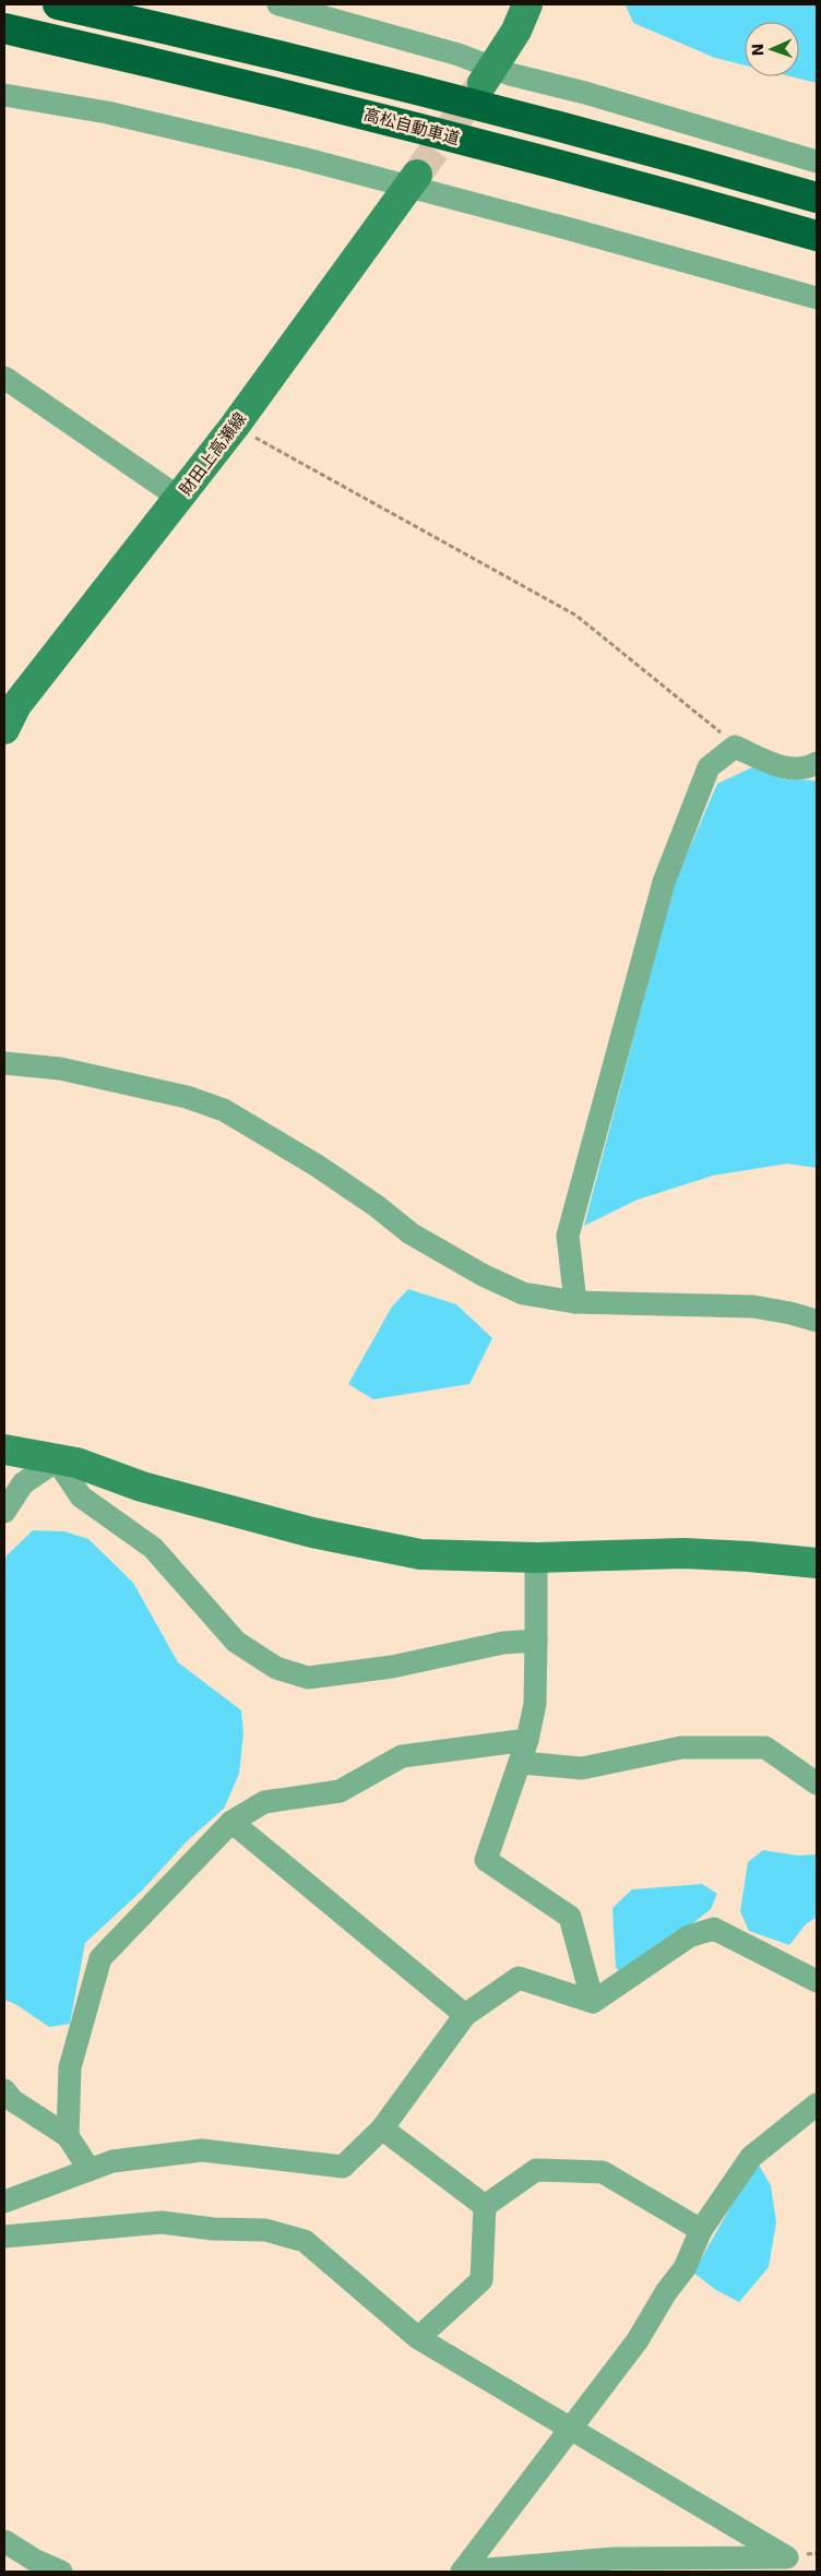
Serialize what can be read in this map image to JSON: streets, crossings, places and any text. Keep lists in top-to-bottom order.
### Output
{
  "streets": {
    "highway": ["高松自動車道"],
    "street": ["財田上高瀬線"]
  },
  "north": "left"
}
